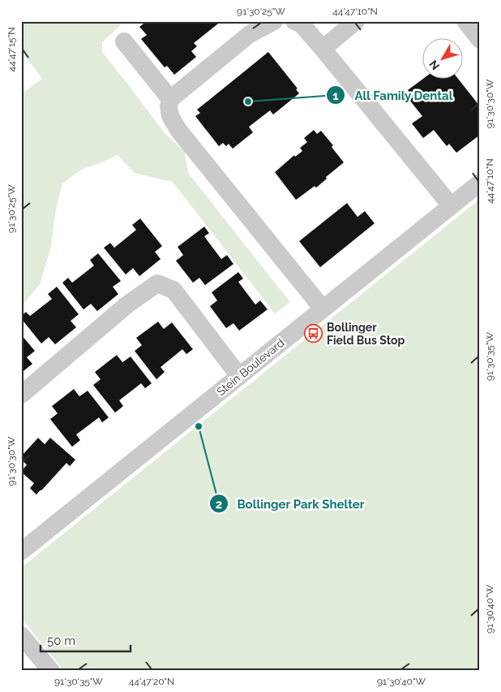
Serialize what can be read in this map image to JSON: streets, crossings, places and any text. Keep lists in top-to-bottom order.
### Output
{
  "streets": {
    "street": ["Stein Boulevard"]
  },
  "places": {
    "other": ["All Family Dental", "Bollinger Park Shelter"],
    "bus stop": ["Bollinger Field Bus Stop"]
  },
  "scale_bar": "50 m",
  "north": "bottom left",
  "coordinates": [
    "91°30'25\"W",
    "44°47'10\"N",
    "44°47'15\"N",
    "91°30'30\"W",
    "91°30'35\"W",
    "91°30'40\"W",
    "44°47'20\"N"
  ]
}
